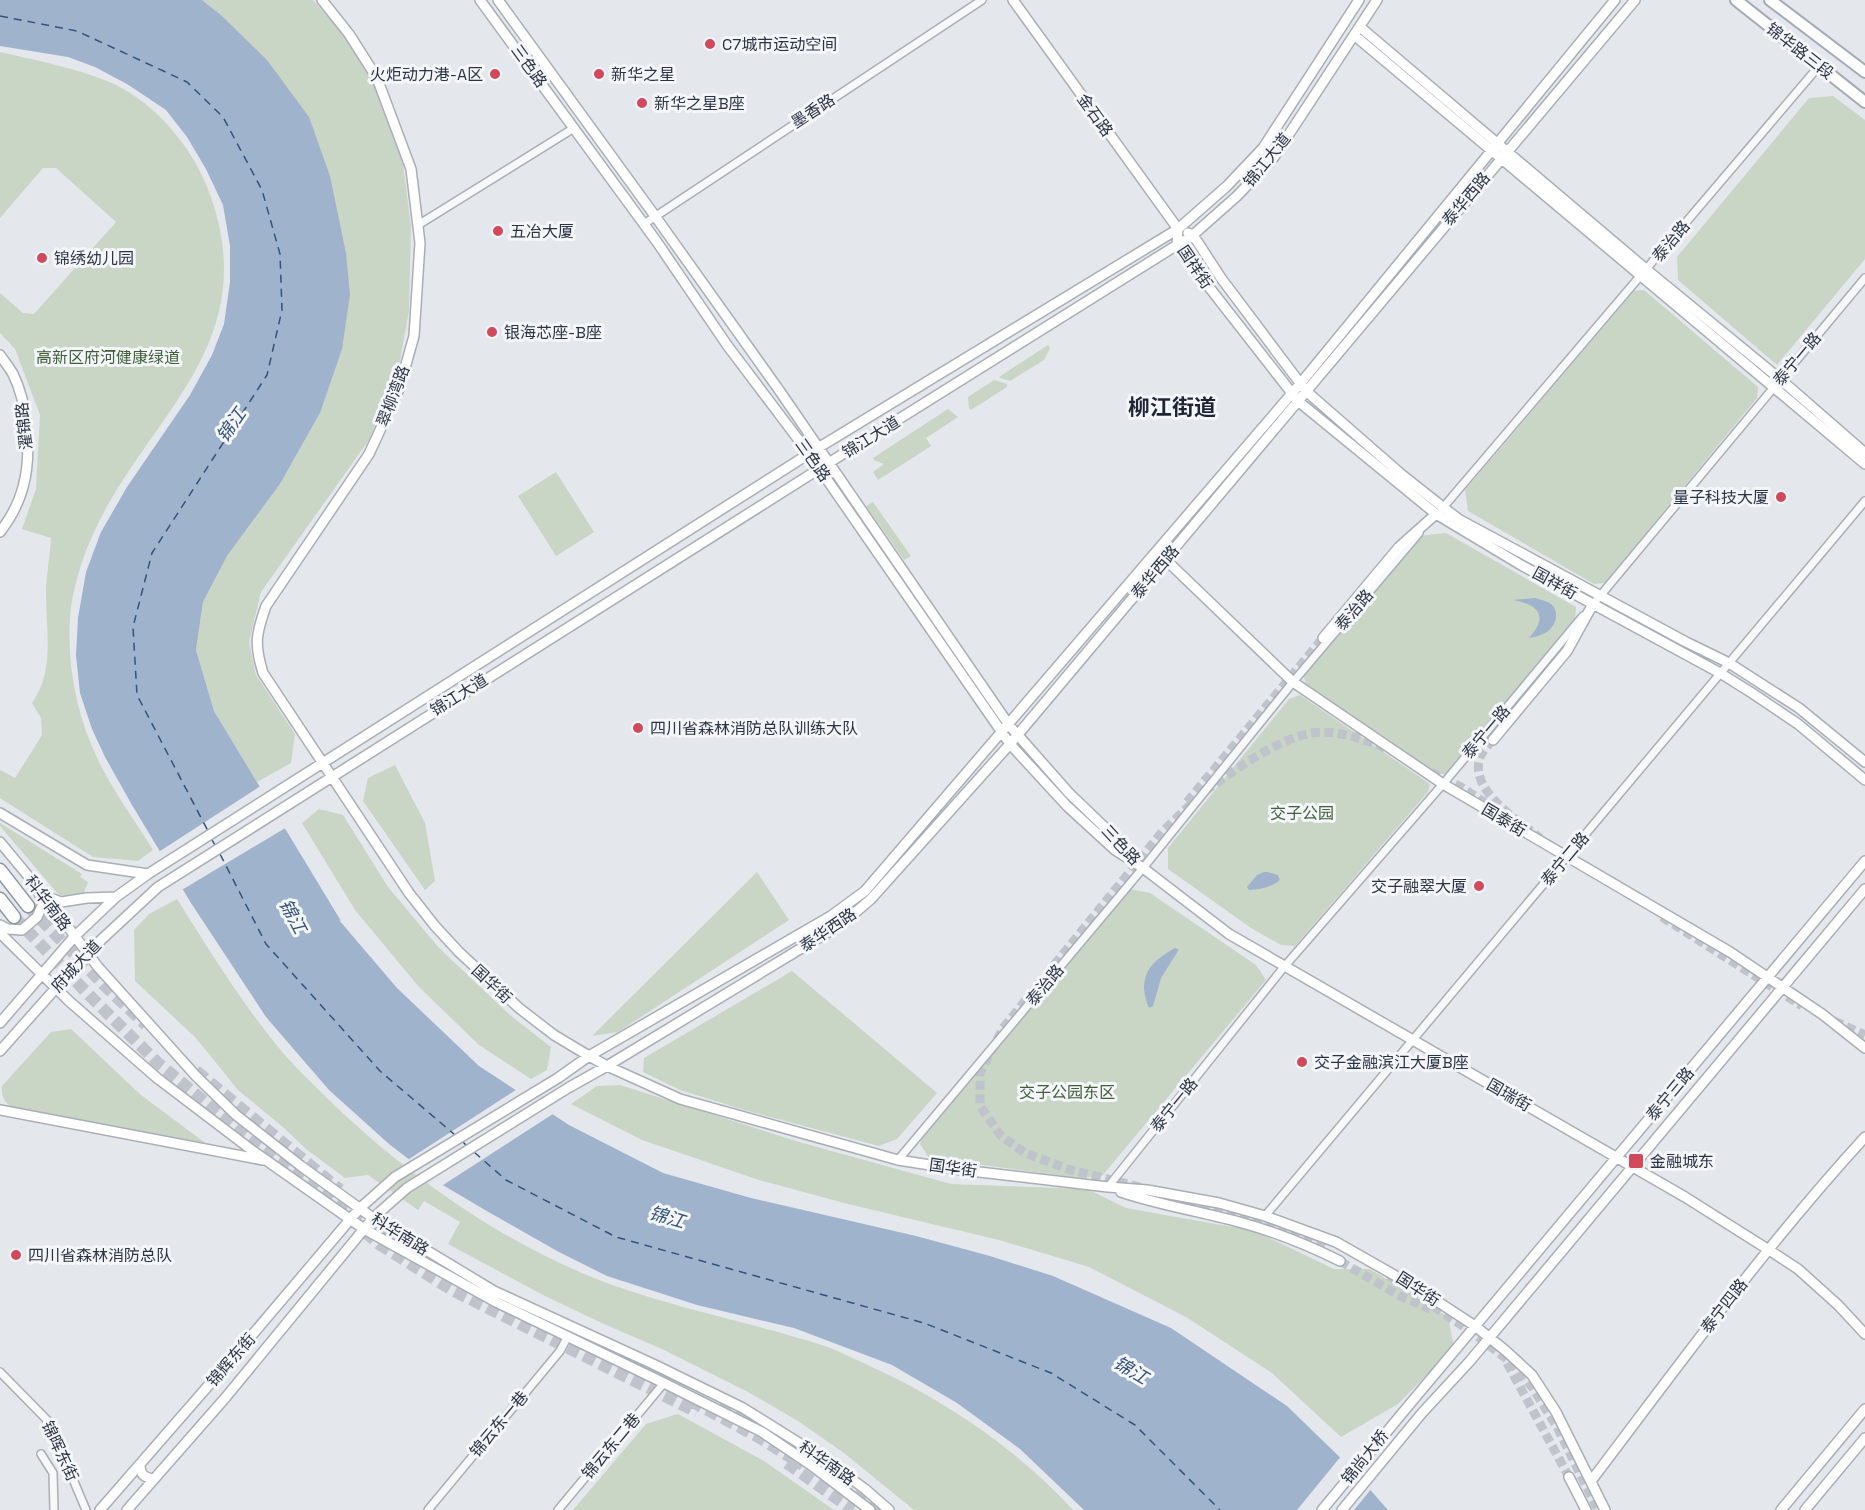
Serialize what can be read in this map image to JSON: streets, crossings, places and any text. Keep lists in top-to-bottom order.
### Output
{
  "streets": {
    "highway": ["科华南路"],
    "main road": ["锦华路三段"],
    "street": [
      "三色路",
      "墨香路",
      "金石路",
      "锦江大道",
      "泰华西路",
      "泰治路",
      "国祥街",
      "泰宁一路",
      "翠柳湾路",
      "濯锦路",
      "国泰街",
      "泰宁二路",
      "府城大道",
      "国华街",
      "泰宁三路",
      "国瑞街",
      "泰宁四路",
      "锦辉东街",
      "锦云东一巷",
      "锦云东二巷",
      "锦晖东街",
      "锦尚大桥"
    ]
  },
  "crossings": [
    ["锦华路三段", "泰治路"],
    ["三色路", "墨香路"],
    ["三色路", "锦江大道"],
    ["三色路", "泰华西路"],
    ["三色路", "泰治路"],
    ["三色路", "国瑞街"],
    ["金石路", "锦江大道"],
    ["金石路", "国祥街"],
    ["锦江大道", "国祥街"],
    ["锦江大道", "翠柳湾路"],
    ["锦江大道", "府城大道"],
    ["锦江大道", "国华街"],
    ["泰华西路", "国祥街"],
    ["泰华西路", "国泰街"],
    ["泰华西路", "国华街"],
    ["泰华西路", "锦辉东街"],
    ["泰治路", "国祥街"],
    ["泰治路", "国泰街"],
    ["泰治路", "国华街"],
    ["泰治路", "国瑞街"],
    ["国祥街", "泰宁一路"],
    ["国祥街", "泰宁二路"],
    ["泰宁一路", "国泰街"],
    ["泰宁一路", "国华街"],
    ["泰宁一路", "国瑞街"],
    ["翠柳湾路", "国华街"],
    ["国泰街", "泰宁二路"],
    ["国泰街", "泰宁三路"],
    ["泰宁二路", "国华街"],
    ["泰宁二路", "国瑞街"],
    ["科华南路", "府城大道"],
    ["科华南路", "锦辉东街"],
    ["科华南路", "锦云东一巷"],
    ["科华南路", "锦云东二巷"],
    ["国华街", "泰宁三路"],
    ["国华街", "泰宁四路"],
    ["国华街", "锦尚大桥"],
    ["泰宁三路", "国瑞街"],
    ["泰宁三路", "锦尚大桥"],
    ["国瑞街", "泰宁四路"]
  ],
  "districts": ["柳江街道"],
  "water": ["锦江"],
  "parks": ["高新区府河健康绿道", "交子公园", "交子公园东区"],
  "places": {
    "other": [
      "C7城市运动空间",
      "火炬动力港-A区",
      "新华之星",
      "新华之星B座",
      "五冶大厦",
      "锦绣幼儿园",
      "银海芯座-B座",
      "量子科技大厦",
      "四川省森林消防总队训练大队",
      "交子融翠大厦",
      "交子金融滨江大厦B座",
      "四川省森林消防总队"
    ],
    "transit": ["金融城东"]
  }
}
